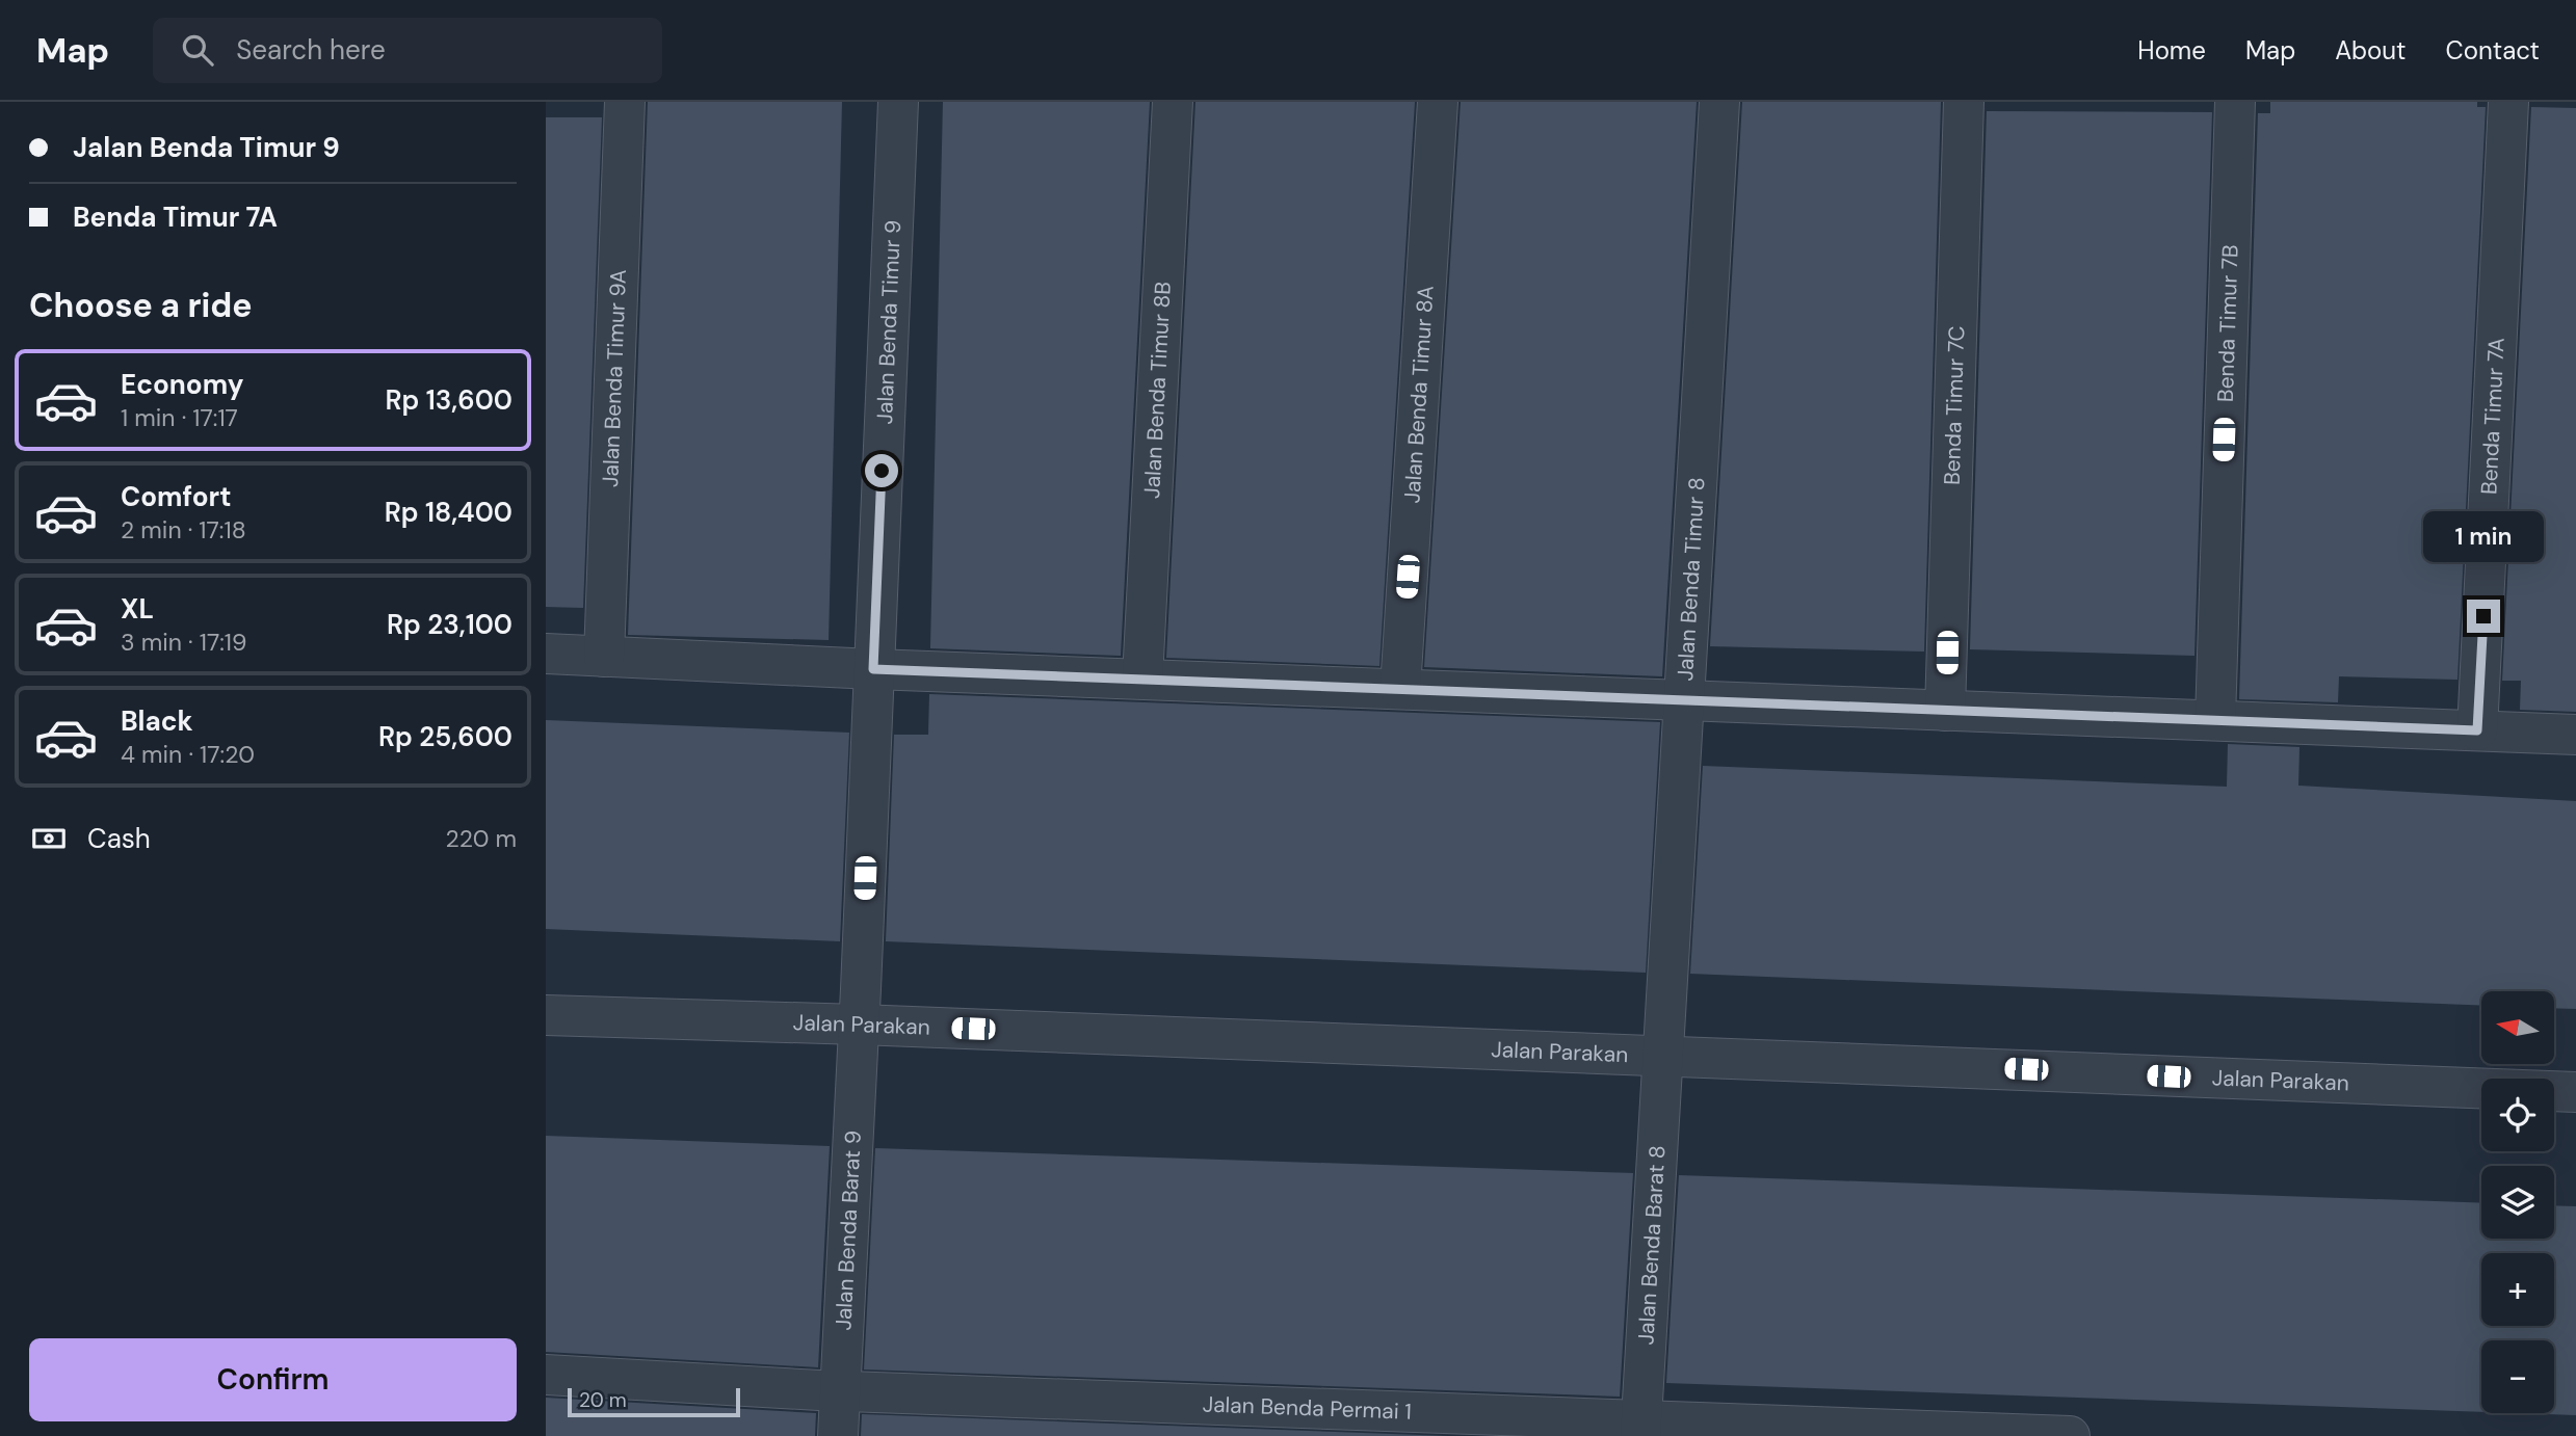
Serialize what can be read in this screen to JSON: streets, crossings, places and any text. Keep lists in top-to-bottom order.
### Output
{
  "streets": {
    "street": [
      "Jalan Benda Timur 9",
      "Benda Timur 7B",
      "Jalan Benda Timur 9A",
      "Jalan Benda Timur 8B",
      "Jalan Benda Timur 8A",
      "Benda Timur 7C",
      "Benda Timur 7A",
      "Jalan Benda Timur 8",
      "Jalan Parakan",
      "Jalan Benda Barat 9",
      "Jalan Benda Barat 8",
      "Jalan Benda Permai 1"
    ]
  },
  "crossings": [
    ["Jalan Benda Timur 9", "Jalan Parakan"],
    ["Jalan Benda Timur 9", "Jalan Benda Barat 9"],
    ["Jalan Benda Timur 8", "Jalan Parakan"],
    ["Jalan Benda Timur 8", "Jalan Benda Barat 8"],
    ["Jalan Parakan", "Jalan Benda Barat 9"],
    ["Jalan Parakan", "Jalan Benda Barat 8"],
    ["Jalan Benda Barat 9", "Jalan Benda Permai 1"],
    ["Jalan Benda Barat 8", "Jalan Benda Permai 1"]
  ],
  "scale_bar": "20 m",
  "north": "left",
  "page": {
    "header": "Map",
    "search": "Search here",
    "nav": [
      "Home",
      "Map",
      "About",
      "Contact"
    ],
    "banner": ["Jalan Benda Timur 9", "Benda Timur 7A"],
    "heading": "Choose a ride",
    "list": [
      {
        "name": "Economy",
        "note": "1 min · 17:17",
        "value": "Rp 13,600"
      },
      {
        "name": "Comfort",
        "note": "2 min · 17:18",
        "value": "Rp 18,400"
      },
      {
        "name": "XL",
        "note": "3 min · 17:19",
        "value": "Rp 23,100"
      },
      {
        "name": "Black",
        "note": "4 min · 17:20",
        "value": "Rp 25,600"
      }
    ],
    "bubble": "1 min",
    "pay": ["Cash", "220 m"],
    "map_buttons": ["+", "−"],
    "buttons": "Confirm",
    "scale": "20 m"
  }
}
